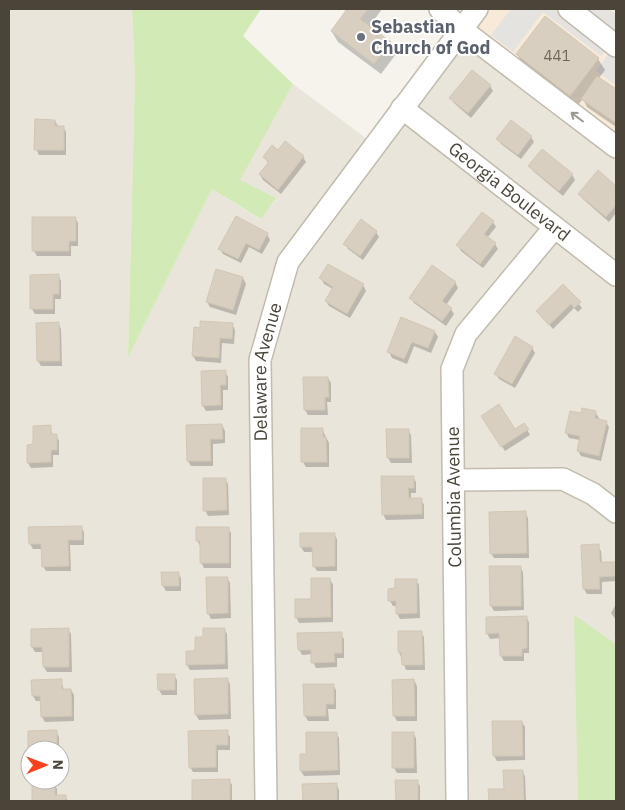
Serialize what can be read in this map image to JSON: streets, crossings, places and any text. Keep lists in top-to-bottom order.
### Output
{
  "streets": {
    "street": ["Georgia Boulevard", "Delaware Avenue", "Columbia Avenue"]
  },
  "crossings": [
    ["Georgia Boulevard", "Delaware Avenue"],
    ["Georgia Boulevard", "Columbia Avenue"]
  ],
  "places": ["Sebastian Church of God"],
  "house_numbers": ["441"],
  "north": "right"
}
